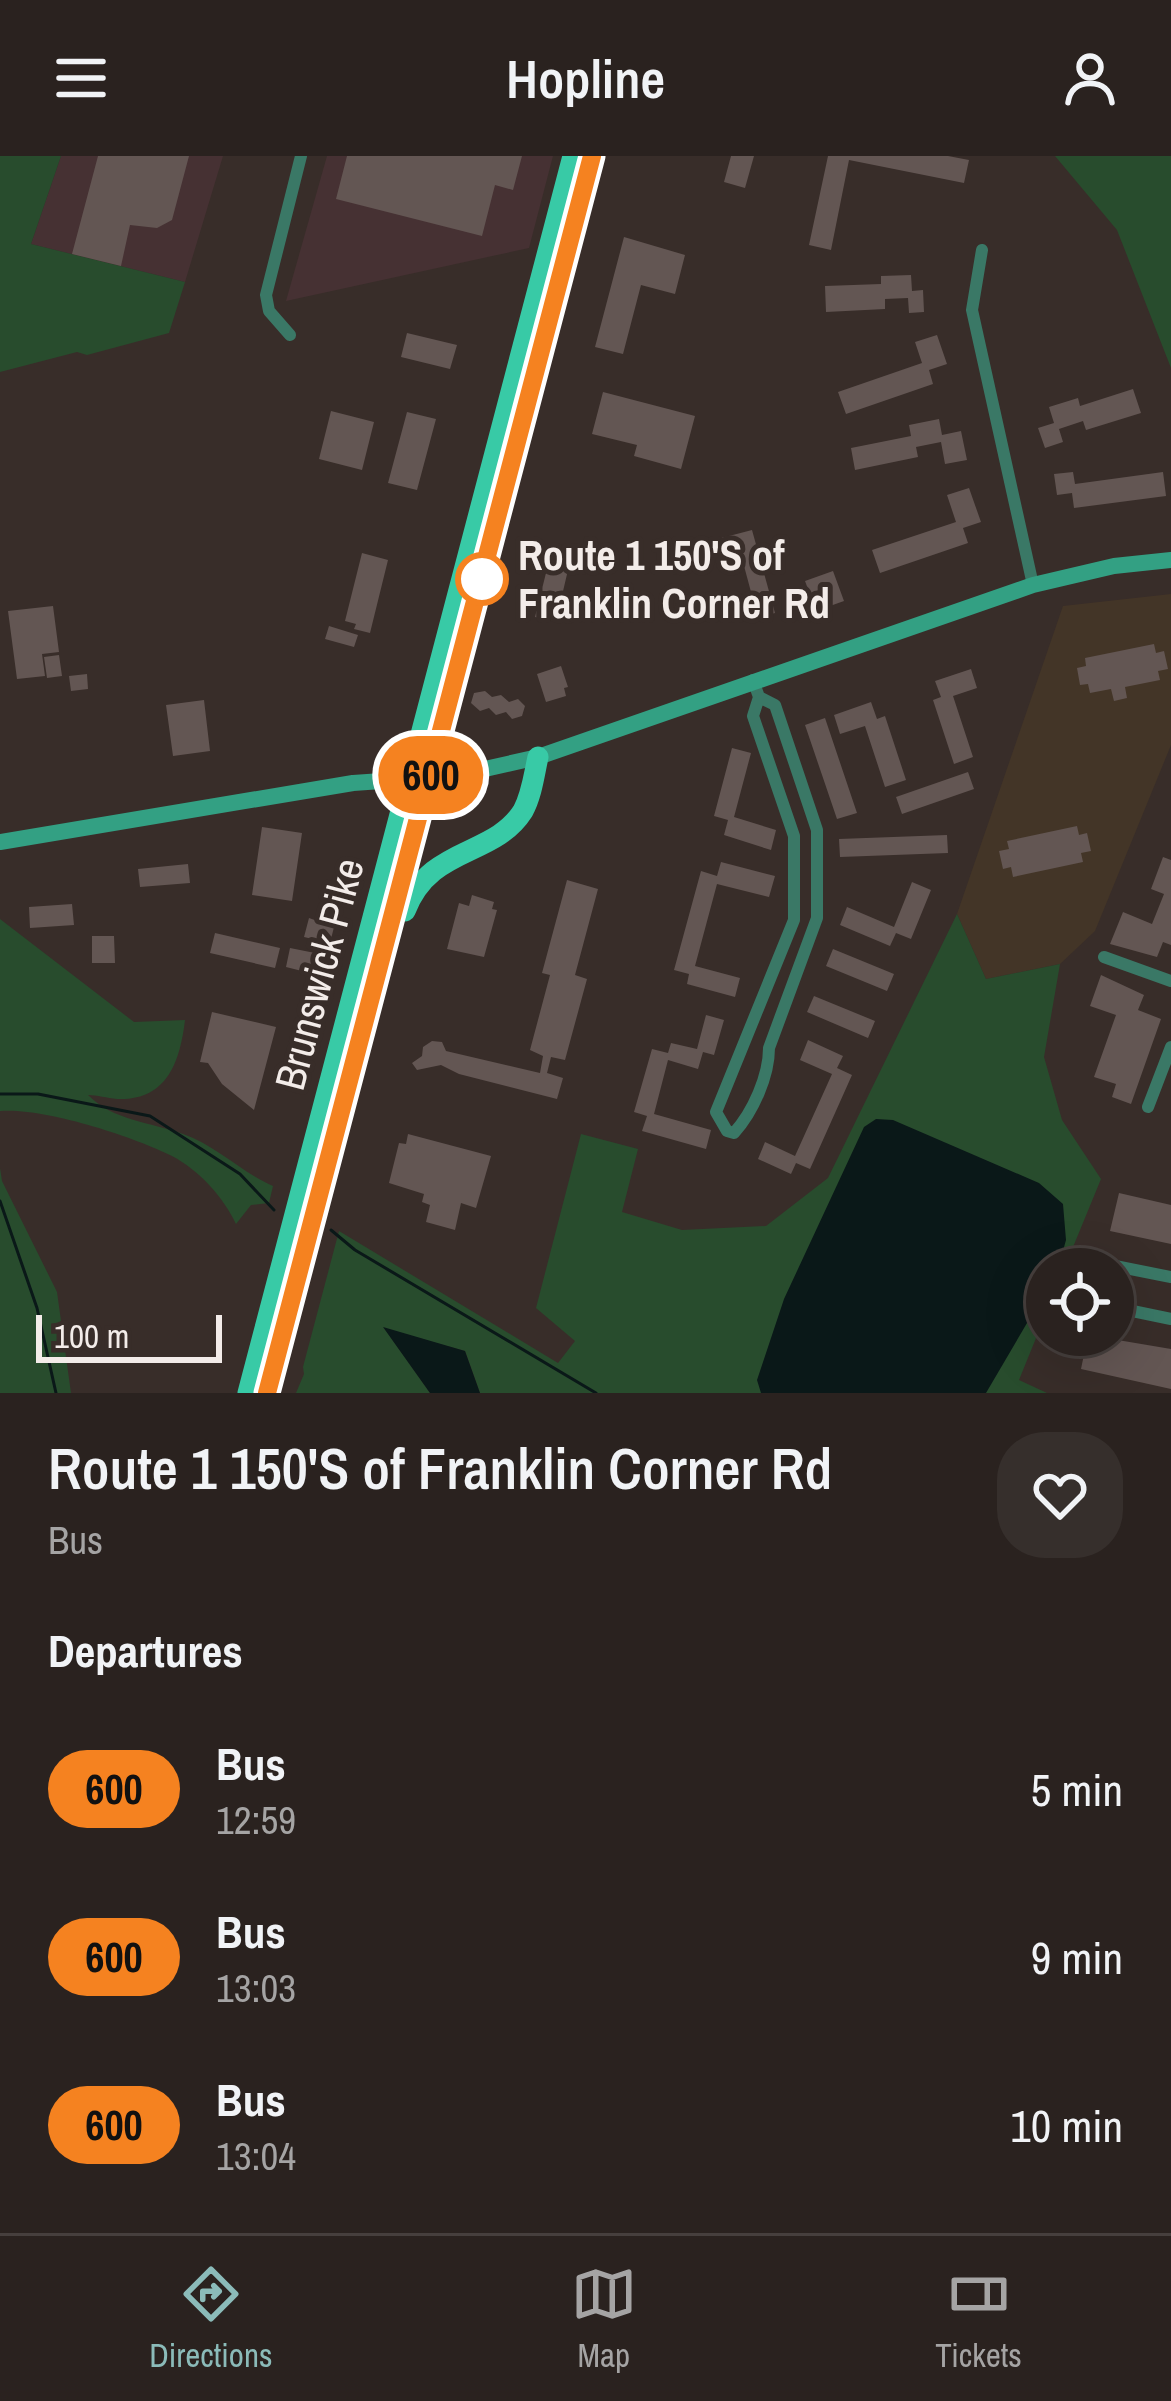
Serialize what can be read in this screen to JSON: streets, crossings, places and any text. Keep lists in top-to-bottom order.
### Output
{
  "streets": {
    "highway": ["Brunswick Pike"]
  },
  "places": ["Route 1 150'S of Franklin Corner Rd"],
  "lines": ["bus line 600"],
  "scale_bar": "100 m",
  "page": {
    "header": "Hopline",
    "on_map": "600",
    "scale": "100 m",
    "heading": [
      ["Route 1 150'S of Franklin Corner Rd", "Bus"],
      "Departures"
    ],
    "list": [
      {
        "mark": "600",
        "name": "Bus",
        "note": "12:59",
        "value": "5 min"
      },
      {
        "mark": "600",
        "name": "Bus",
        "note": "13:03",
        "value": "9 min"
      },
      {
        "mark": "600",
        "name": "Bus",
        "note": "13:04",
        "value": "10 min"
      }
    ],
    "tabs": ["Directions", "Map", "Tickets"]
  }
}
